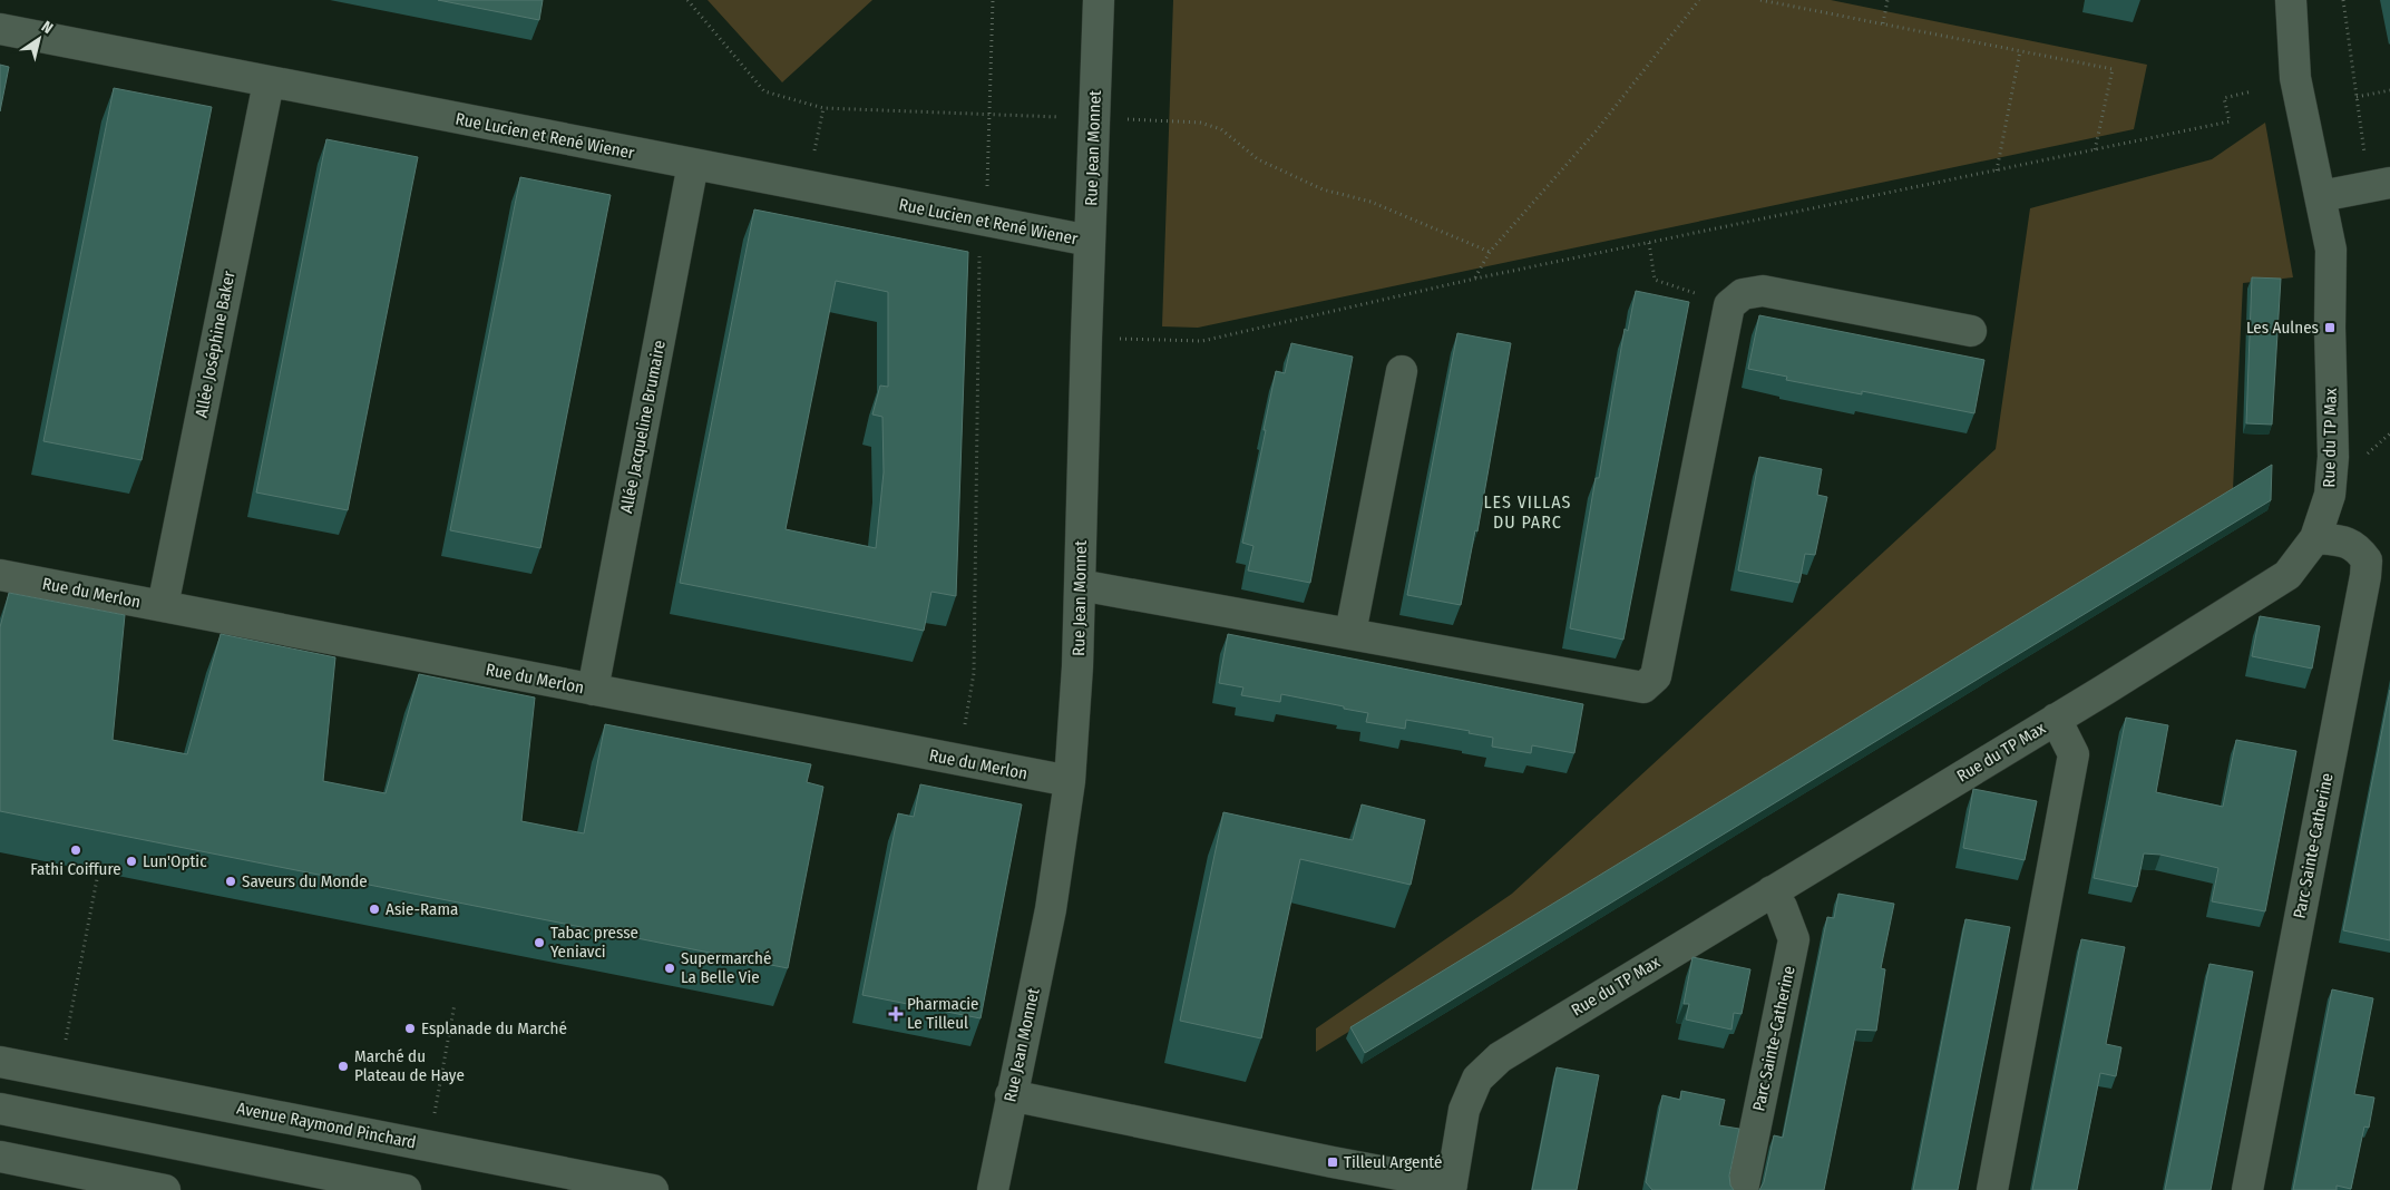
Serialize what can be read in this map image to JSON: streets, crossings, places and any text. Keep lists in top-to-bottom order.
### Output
{
  "streets": {
    "street": [
      "Rue Lucien et René Wiener",
      "Rue Jean Monnet",
      "Allée Joséphine Baker",
      "Allée Jacqueline Brumaire",
      "Rue du TP Max",
      "Rue du Merlon",
      "Parc Sainte-Catherine",
      "Avenue Raymond Pinchard"
    ]
  },
  "crossings": [
    ["Rue Lucien et René Wiener", "Rue Jean Monnet"],
    ["Rue Lucien et René Wiener", "Allée Joséphine Baker"],
    ["Rue Lucien et René Wiener", "Allée Jacqueline Brumaire"],
    ["Rue Jean Monnet", "Rue du Merlon"],
    ["Allée Joséphine Baker", "Rue du Merlon"],
    ["Allée Jacqueline Brumaire", "Rue du Merlon"],
    ["Rue du TP Max", "Parc Sainte-Catherine"]
  ],
  "districts": ["LES VILLAS DU PARC"],
  "places": {
    "transit": ["Les Aulnes", "Tilleul Argenté"],
    "other": [
      "Fathi Coiffure",
      "Lun'Optic",
      "Saveurs du Monde",
      "Asie-Rama",
      "Tabac presse Yeniavci",
      "Supermarché La Belle Vie",
      "Esplanade du Marché",
      "Marché du Plateau de Haye"
    ],
    "health": ["Pharmacie Le Tilleul"]
  },
  "north": "top right"
}
